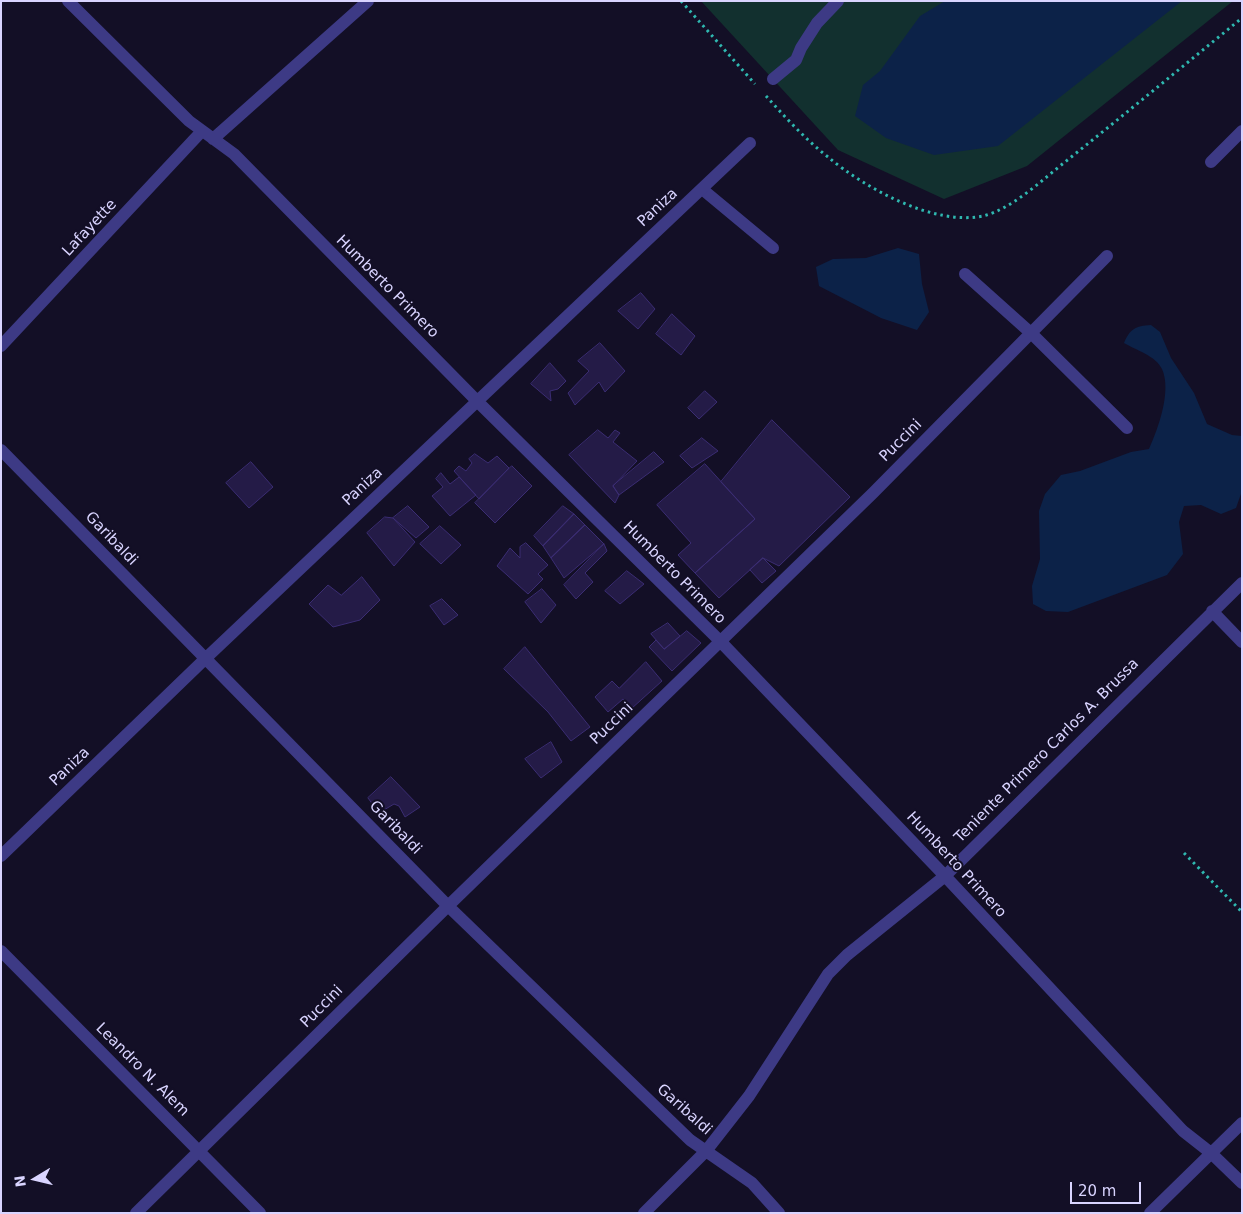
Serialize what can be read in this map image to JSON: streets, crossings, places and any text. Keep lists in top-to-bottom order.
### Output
{
  "streets": {
    "street": [
      "Paniza",
      "Lafayette",
      "Humberto Primero",
      "Puccini",
      "Garibaldi",
      "Teniente Primero Carlos A. Brussa",
      "Leandro N. Alem"
    ]
  },
  "crossings": [
    ["Paniza", "Humberto Primero"],
    ["Paniza", "Garibaldi"],
    ["Lafayette", "Humberto Primero"],
    ["Humberto Primero", "Puccini"],
    ["Humberto Primero", "Teniente Primero Carlos A. Brussa"],
    ["Puccini", "Garibaldi"],
    ["Puccini", "Leandro N. Alem"],
    ["Garibaldi", "Teniente Primero Carlos A. Brussa"]
  ],
  "scale_bar": "20 m",
  "north": "left"
}
